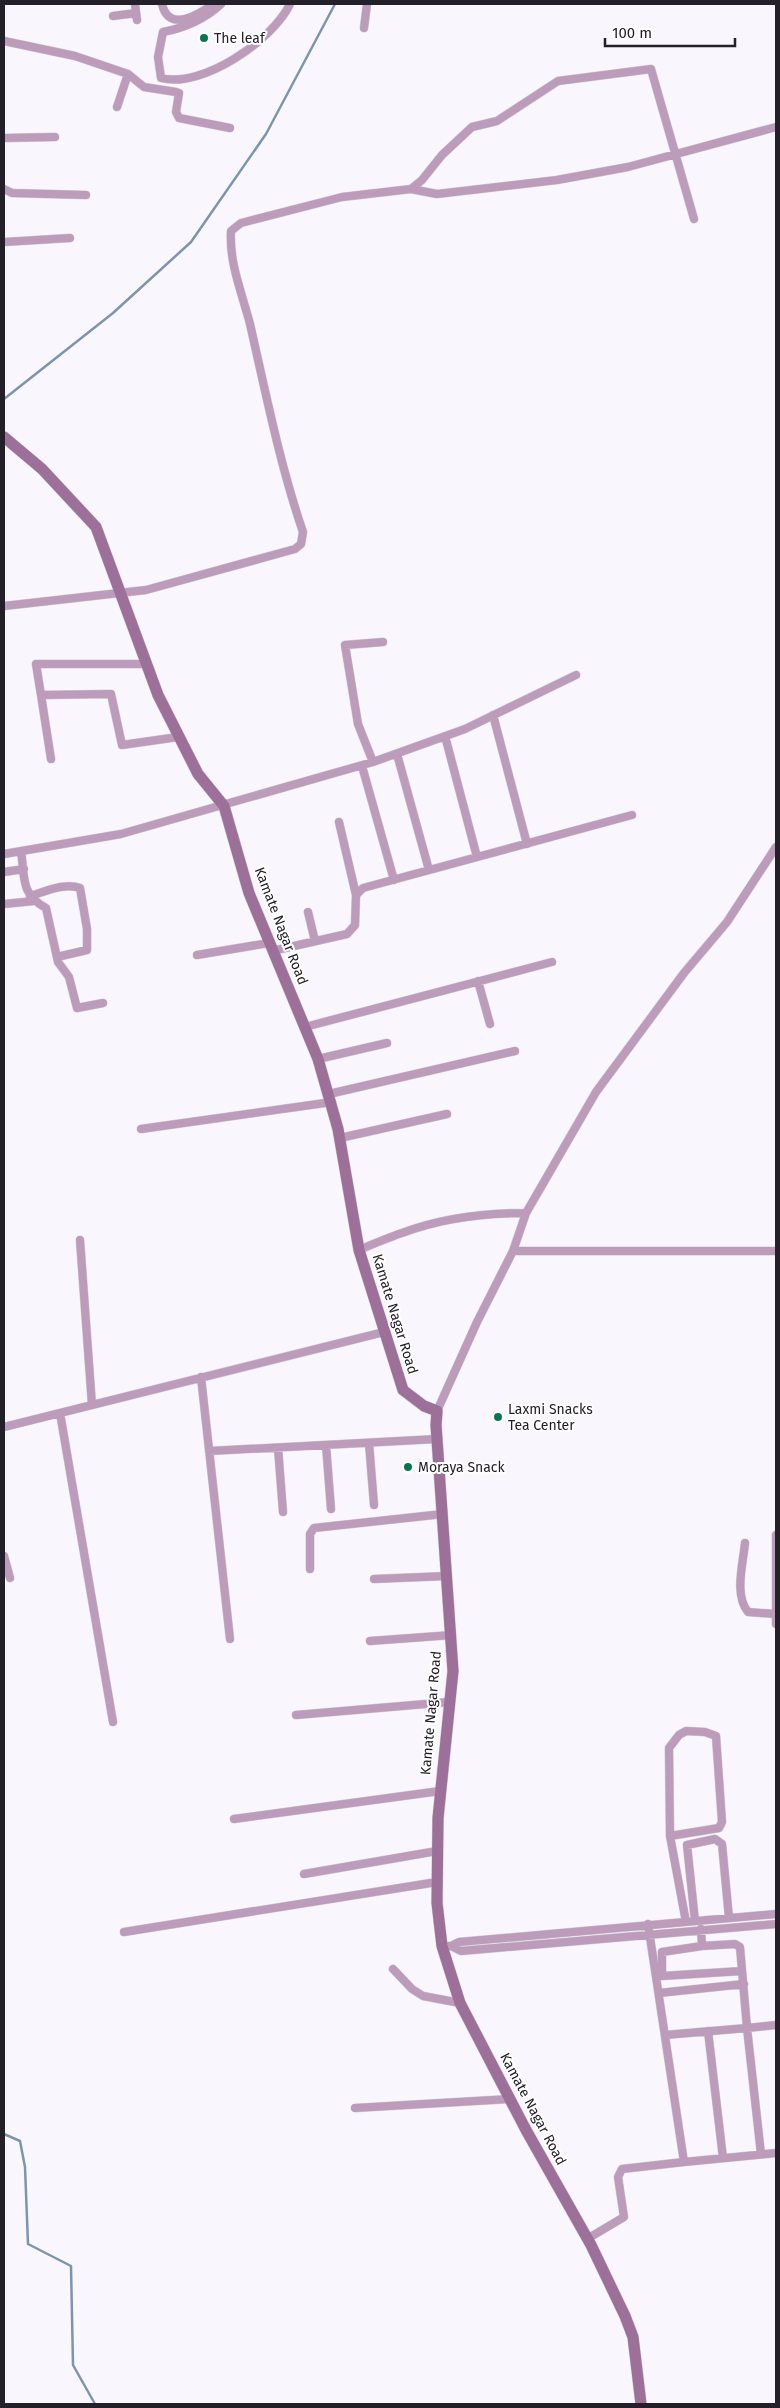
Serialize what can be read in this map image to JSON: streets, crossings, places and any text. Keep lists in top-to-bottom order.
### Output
{
  "streets": {
    "street": ["Kamate Nagar Road"]
  },
  "places": ["The leaf", "Laxmi Snacks Tea Center", "Moraya Snack"],
  "scale_bar": "100 m"
}
